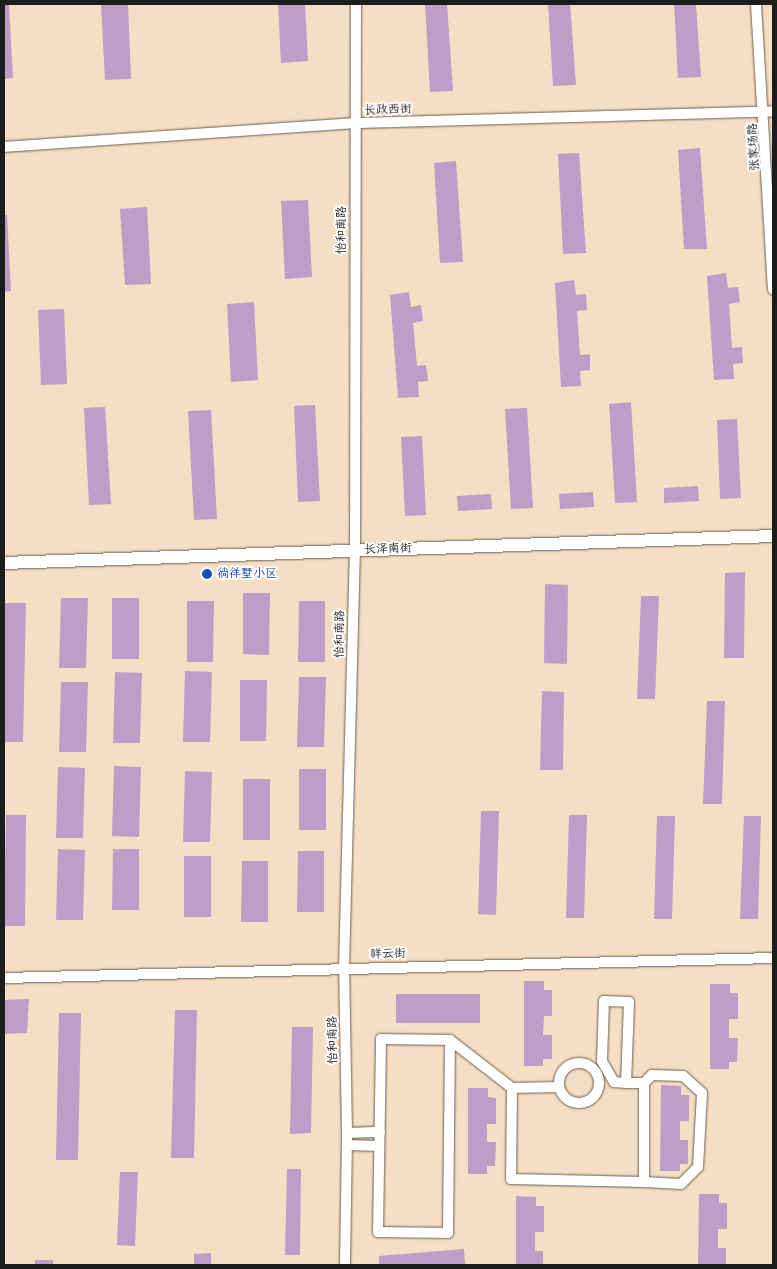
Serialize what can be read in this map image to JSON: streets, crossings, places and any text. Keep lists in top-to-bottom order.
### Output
{
  "streets": {
    "street": [
      "长政西街",
      "张家场路",
      "怡和南路",
      "长泽南街",
      "祥云街"
    ]
  },
  "crossings": [
    ["长政西街", "张家场路"],
    ["长政西街", "怡和南路"],
    ["怡和南路", "长泽南街"],
    ["怡和南路", "祥云街"]
  ],
  "places": ["徜徉墅小区"]
}
